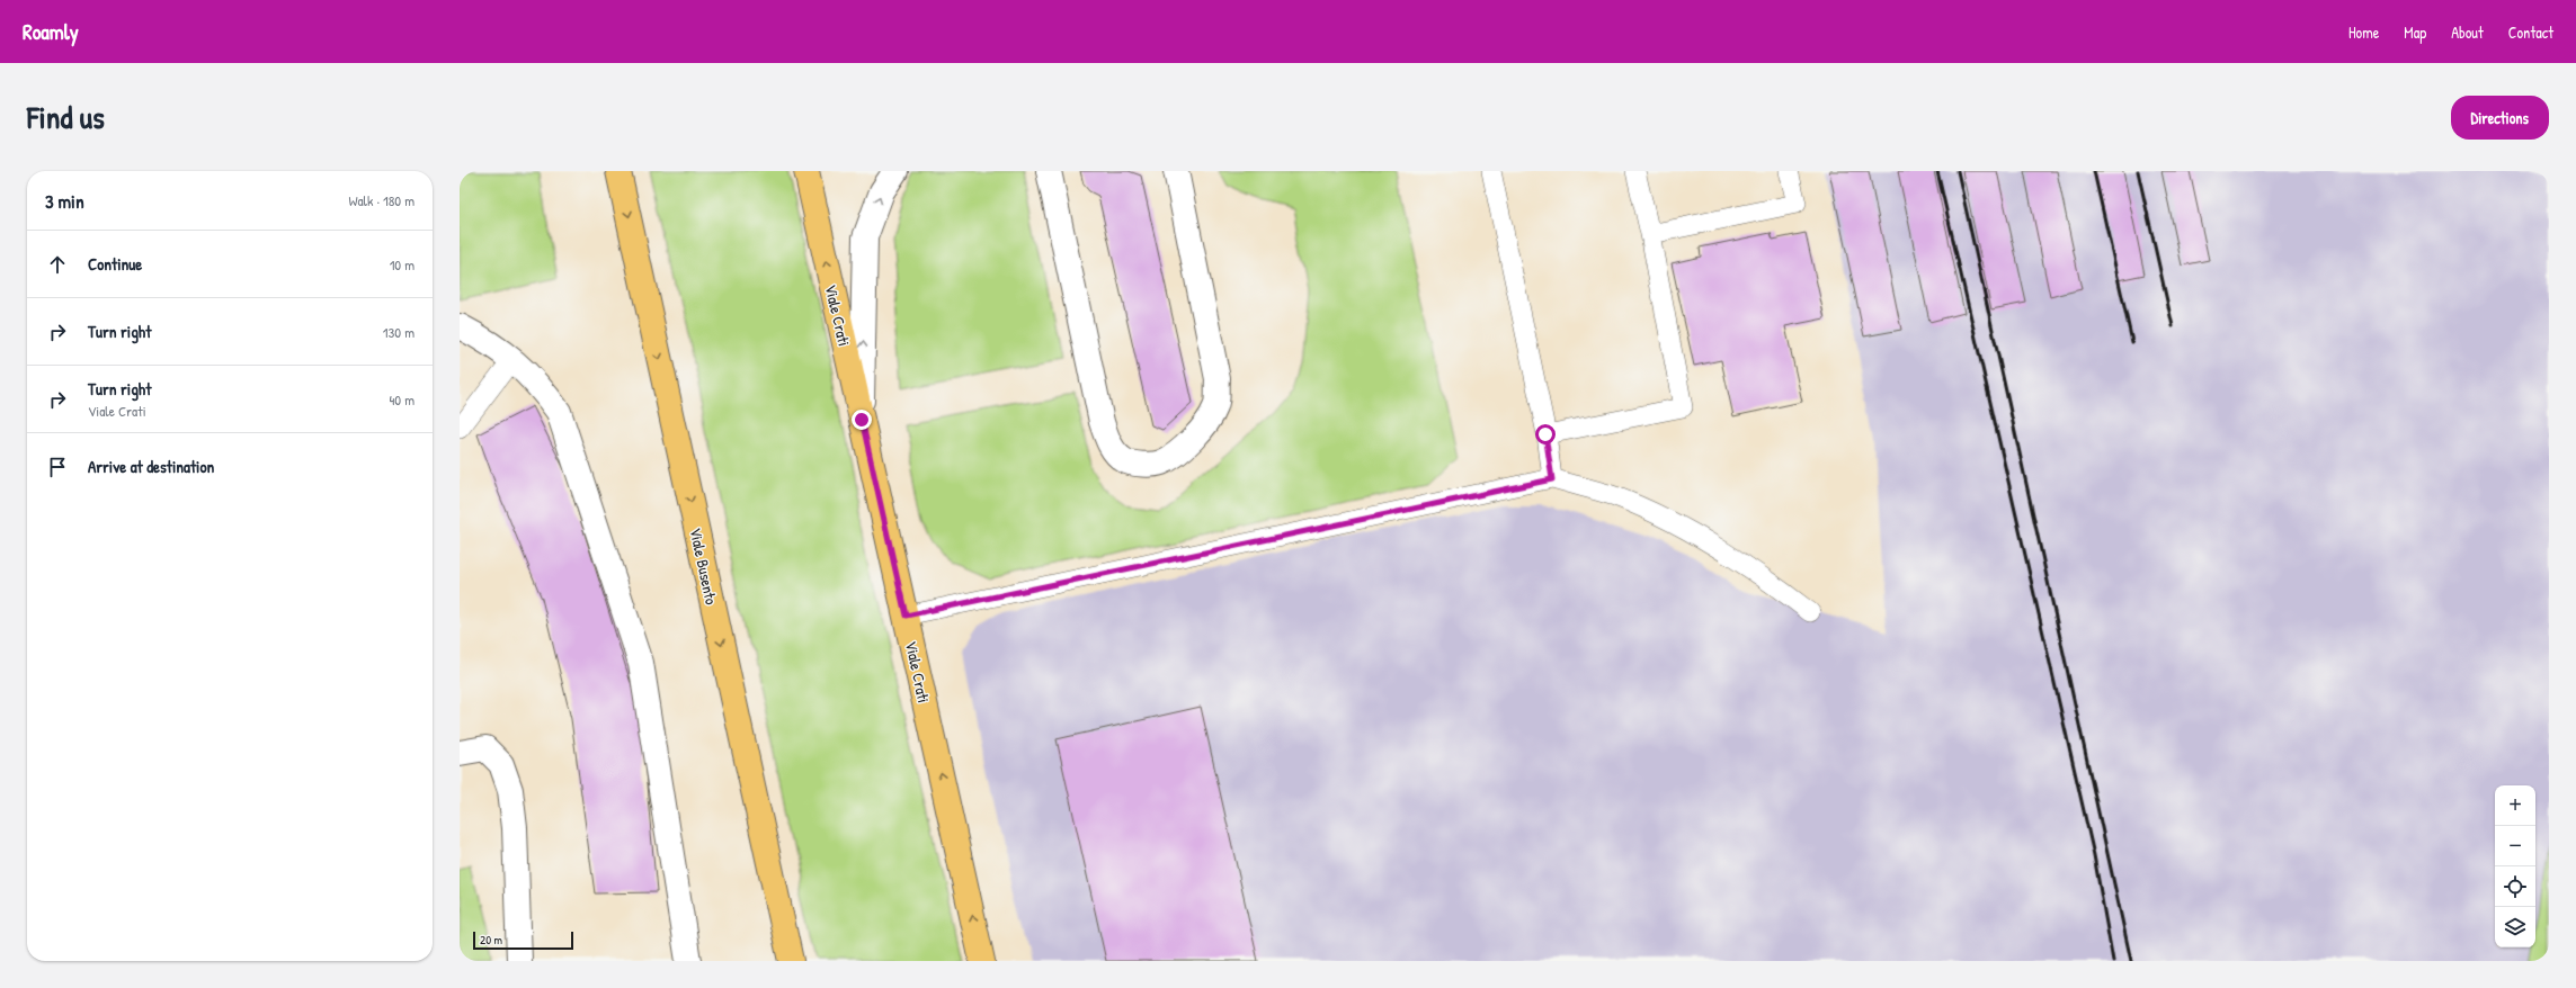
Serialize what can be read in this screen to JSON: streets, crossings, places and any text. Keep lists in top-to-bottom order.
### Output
{
  "streets": {
    "main road": ["Viale Crati", "Viale Busento"]
  },
  "one_way": ["Viale Crati", "Viale Busento"],
  "scale_bar": "20 m",
  "page": {
    "header": "Roamly",
    "nav": [
      "Home",
      "Map",
      "About",
      "Contact"
    ],
    "title": "Find us",
    "buttons": "Directions",
    "heading": ["3 min", "Walk · 180 m"],
    "list": [
      ["Continue", "10 m"],
      ["Turn right", "130 m"],
      ["Turn right", "Viale Crati", "40 m"],
      "Arrive at destination"
    ],
    "map_buttons": ["+", "−"],
    "scale": "20 m"
  }
}
